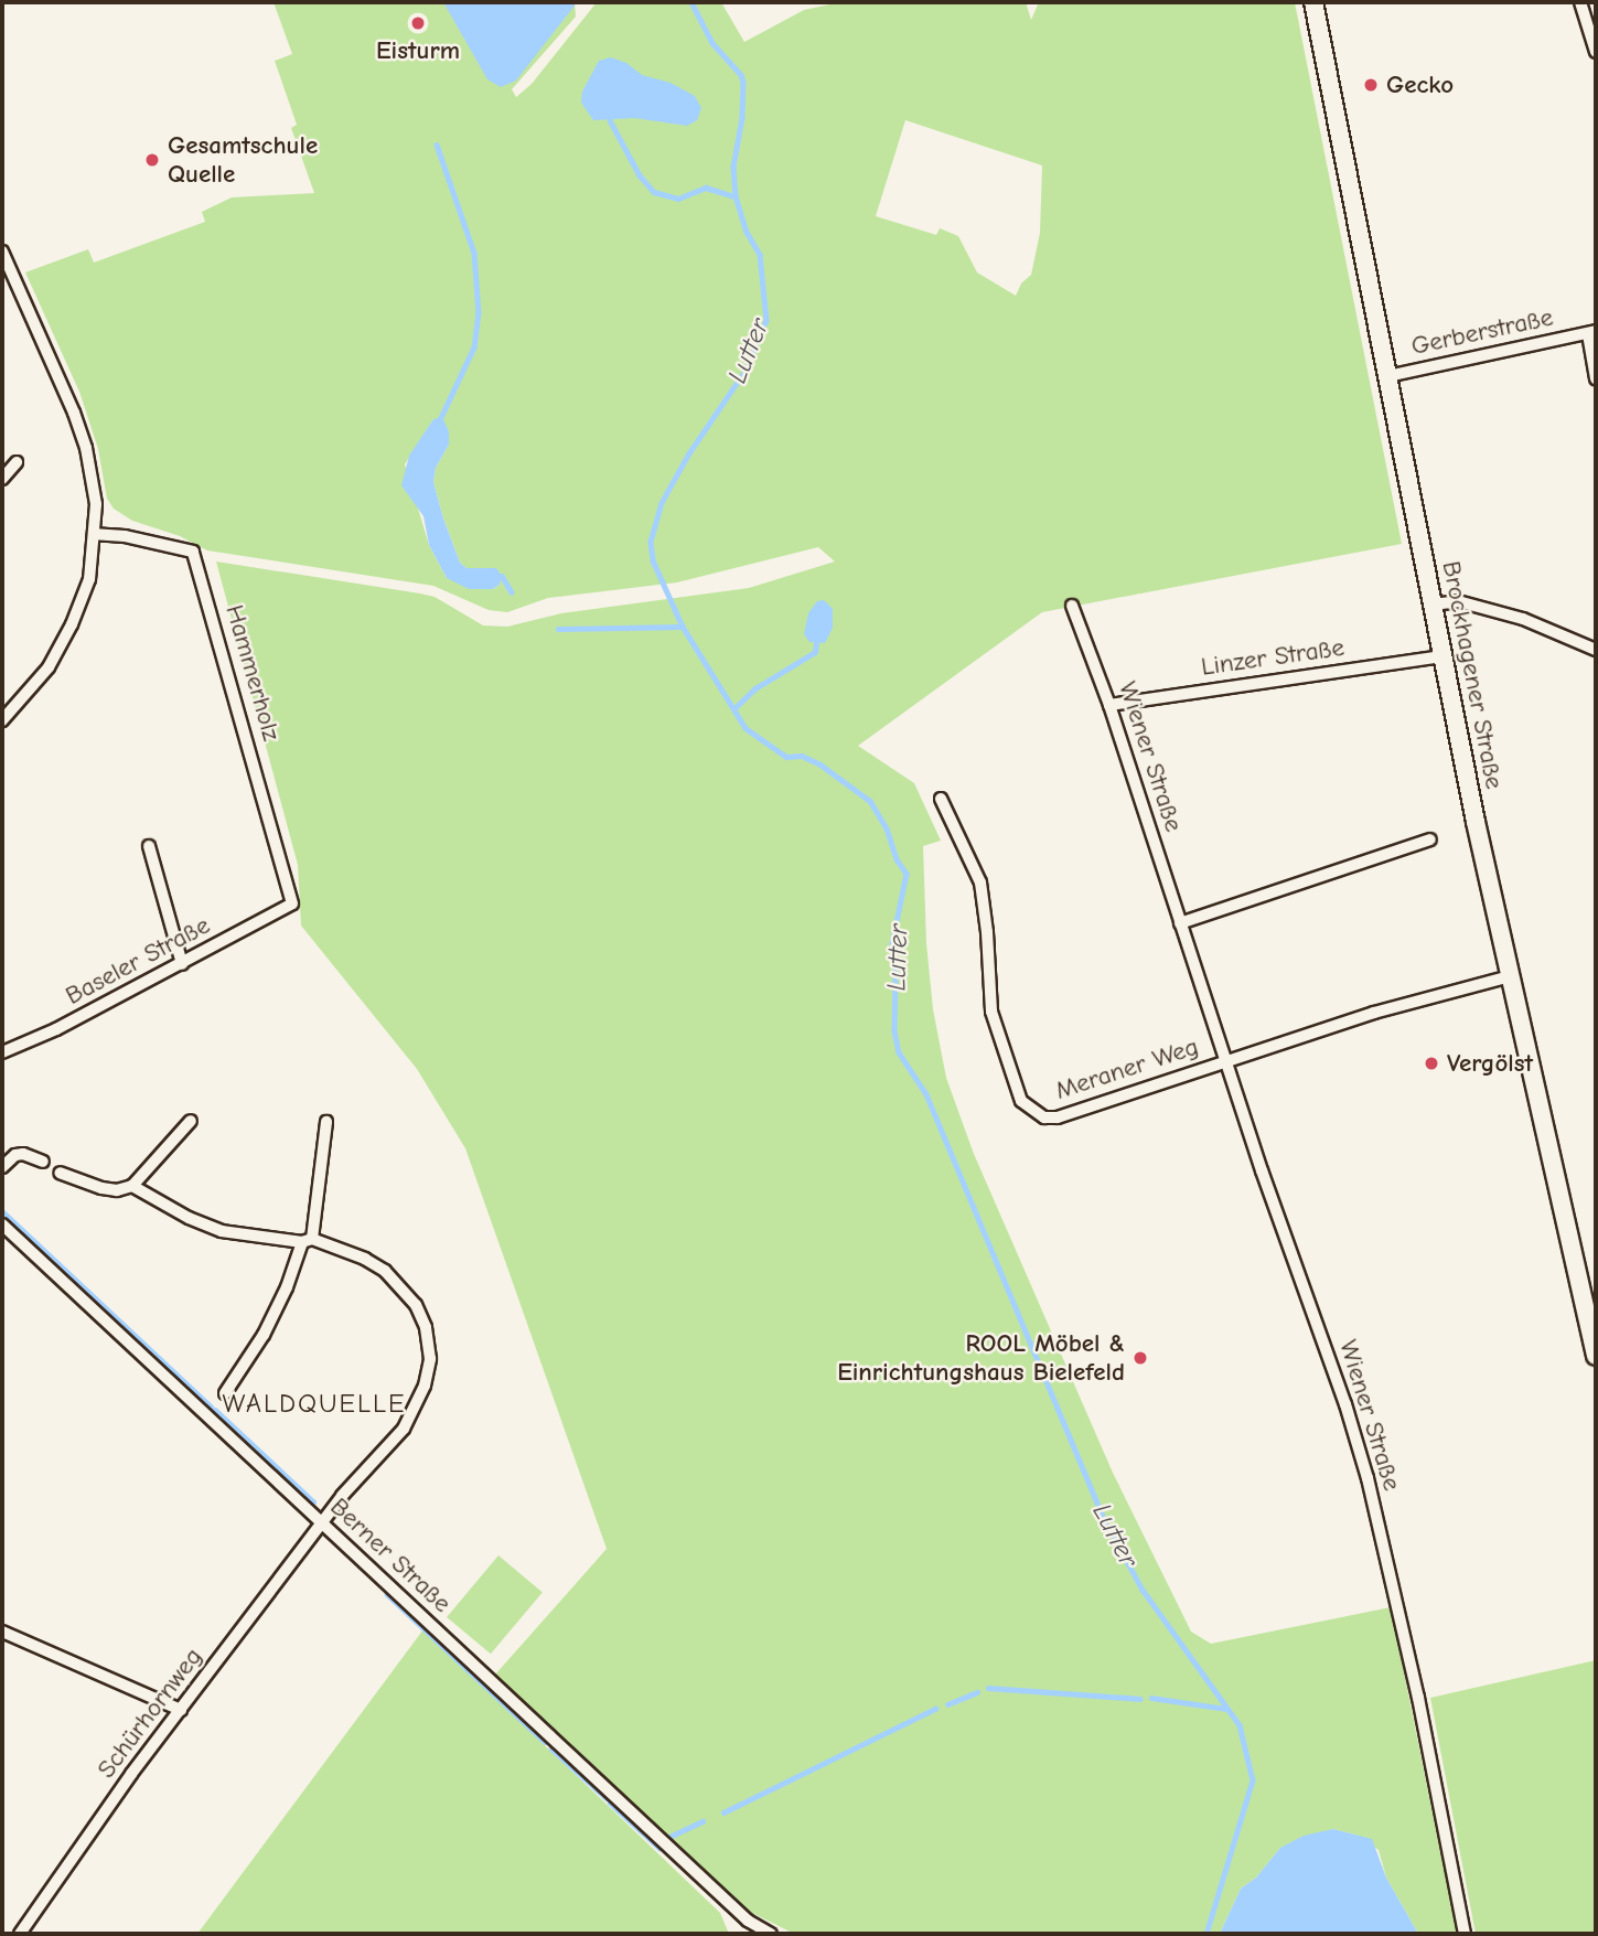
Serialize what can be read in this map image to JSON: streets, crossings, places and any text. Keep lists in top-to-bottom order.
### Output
{
  "streets": {
    "main road": ["Brockhagener Straße"],
    "street": [
      "Gerberstraße",
      "Linzer Straße",
      "Hammerholz",
      "Wiener Straße",
      "Baseler Straße",
      "Meraner Weg",
      "Berner Straße",
      "Schürhornweg"
    ]
  },
  "crossings": [
    ["Gerberstraße", "Brockhagener Straße"],
    ["Linzer Straße", "Brockhagener Straße"],
    ["Linzer Straße", "Wiener Straße"],
    ["Hammerholz", "Baseler Straße"],
    ["Brockhagener Straße", "Meraner Weg"],
    ["Wiener Straße", "Meraner Weg"],
    ["Berner Straße", "Schürhornweg"]
  ],
  "districts": ["WALDQUELLE"],
  "water": ["Lutter"],
  "places": [
    "Eisturm",
    "Gecko",
    "Gesamtschule Quelle",
    "Vergölst",
    "ROOL Möbel & Einrichtungshaus Bielefeld"
  ]
}
